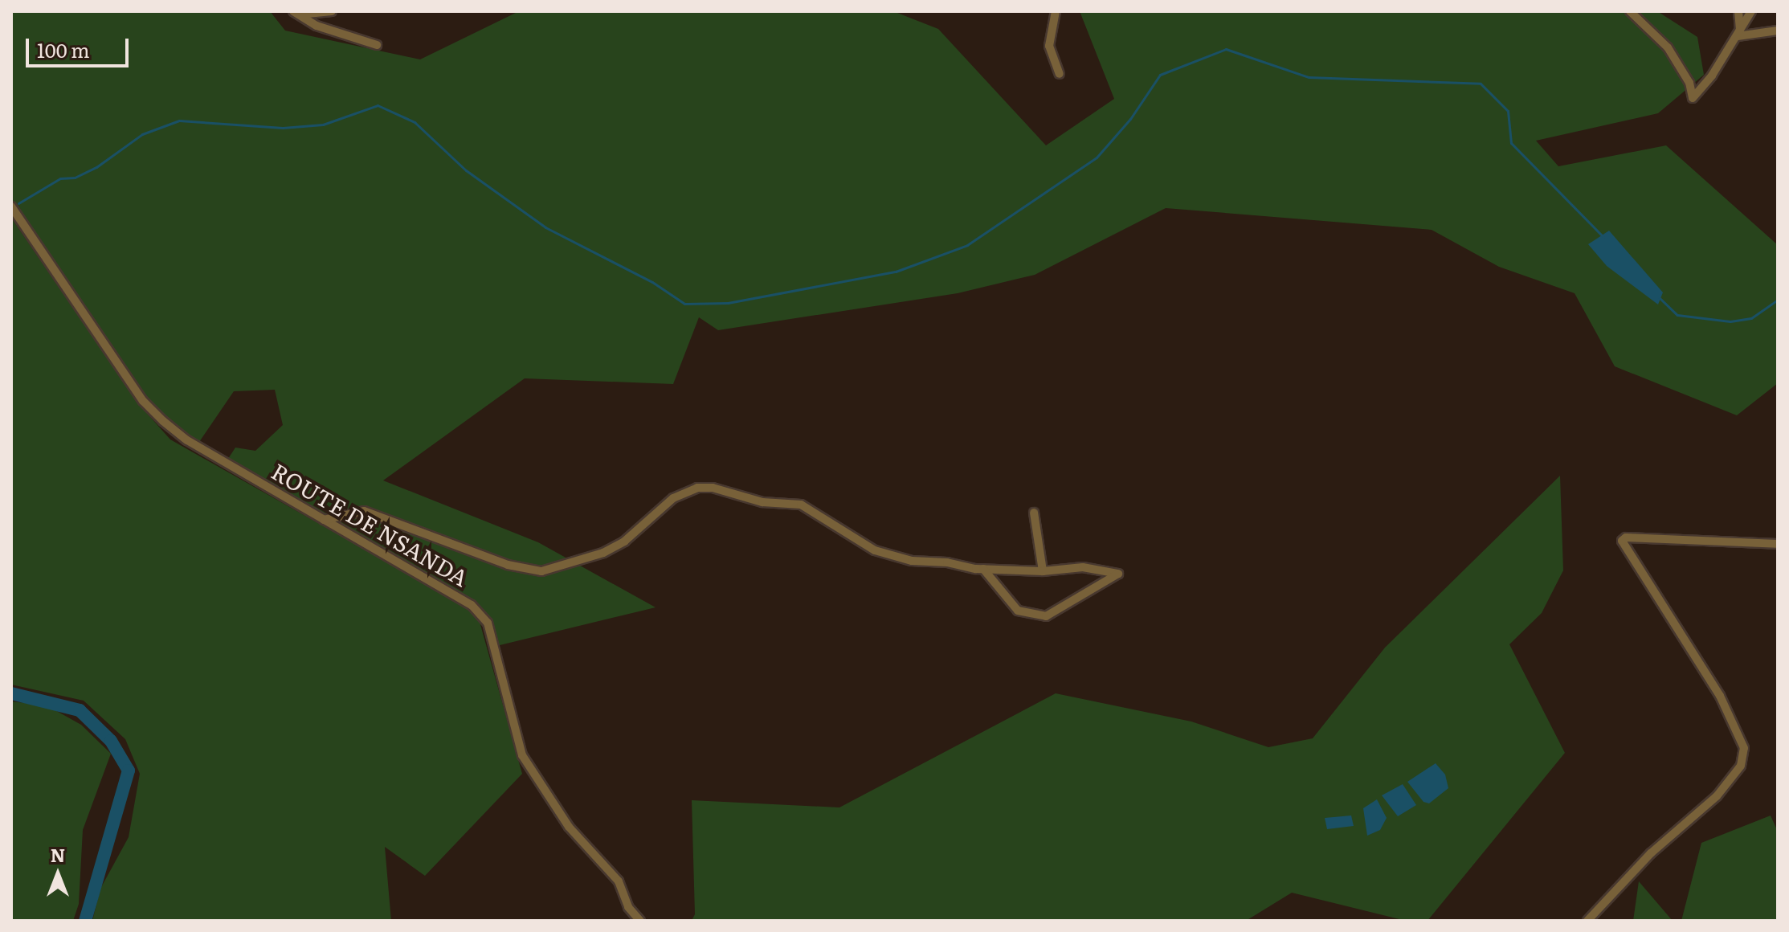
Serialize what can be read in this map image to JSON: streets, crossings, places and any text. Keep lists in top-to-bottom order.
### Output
{
  "streets": {
    "street": ["ROUTE DE NSANDA"]
  },
  "scale_bar": "100 m",
  "north": "top"
}
